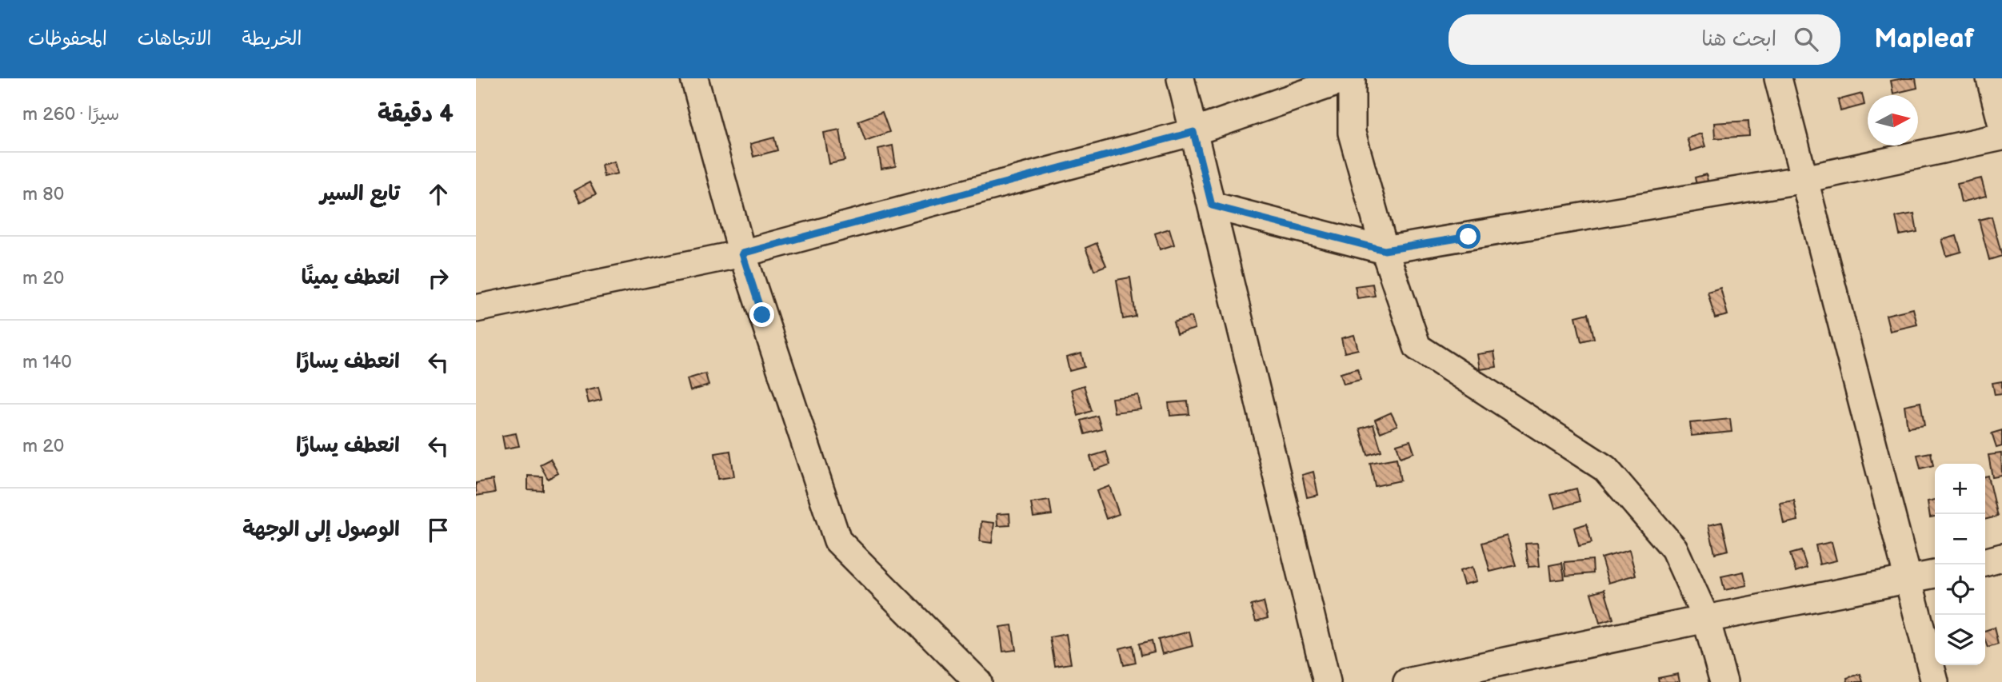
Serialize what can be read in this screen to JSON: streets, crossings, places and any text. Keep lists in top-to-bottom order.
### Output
{
  "north": "right",
  "page": {
    "header": "Mapleaf",
    "search": "ابحث هنا",
    "nav": ["الخريطة", "الاتجاهات", "المحفوظات"],
    "heading": ["4 دقيقة", "سيرًا · 260 m"],
    "list": [
      ["تابع السير", "80 m"],
      ["انعطف يمينًا", "20 m"],
      ["انعطف يسارًا", "140 m"],
      ["انعطف يسارًا", "20 m"],
      "الوصول إلى الوجهة"
    ],
    "map_buttons": ["+", "−"]
  }
}
